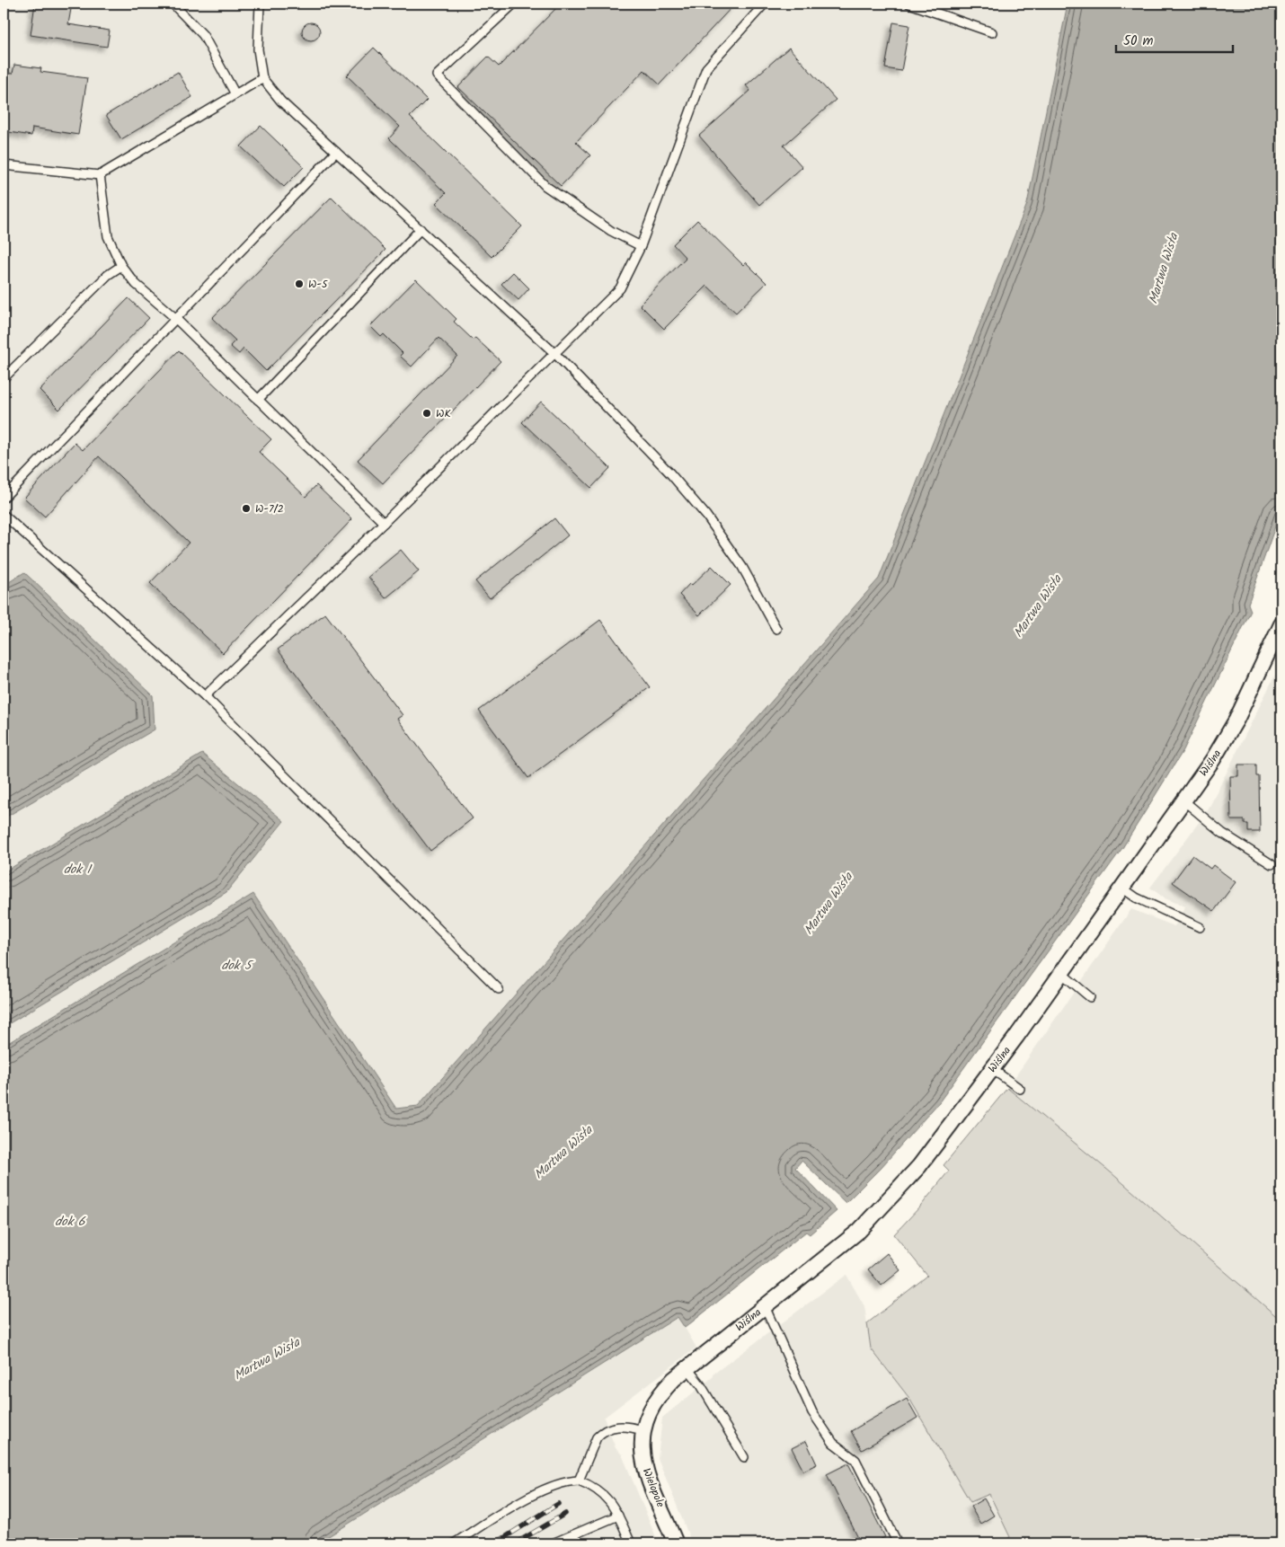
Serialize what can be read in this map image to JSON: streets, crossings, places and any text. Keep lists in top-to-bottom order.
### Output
{
  "streets": {
    "street": ["Wiślna", "Wielopole"]
  },
  "crossings": [
    ["Wiślna", "Wielopole"]
  ],
  "water": [
    "Martwa Wisła",
    "dok 1",
    "dok 5",
    "dok 6"
  ],
  "places": ["W-5", "WK", "W-7/2"],
  "scale_bar": "50 m"
}
